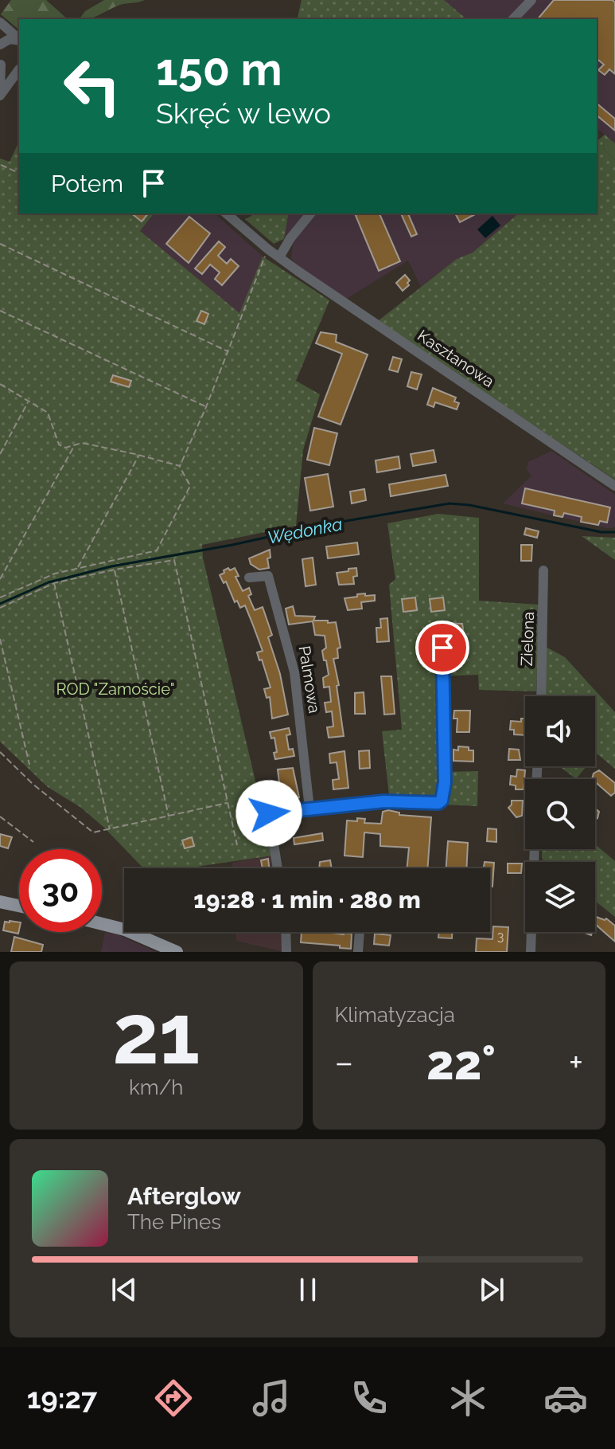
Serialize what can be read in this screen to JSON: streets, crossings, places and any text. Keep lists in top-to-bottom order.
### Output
{
  "streets": {
    "street": ["Kasztanowa", "Zielona", "Palmowa"]
  },
  "water": ["Wędonka"],
  "parks": ["ROD \"Zamoście\""],
  "house_numbers": ["3"],
  "page": {
    "turn": ["150 m", "Skręć w lewo"],
    "then": "Potem",
    "limit": "30",
    "trip": "19:28 · 1 min · 280 m",
    "tile": [
      ["21", "km/h"],
      "Klimatyzacja"
    ],
    "heat": ["−", "22°", "+"],
    "song": ["Afterglow", "The Pines"],
    "tabs": "19:27"
  }
}
